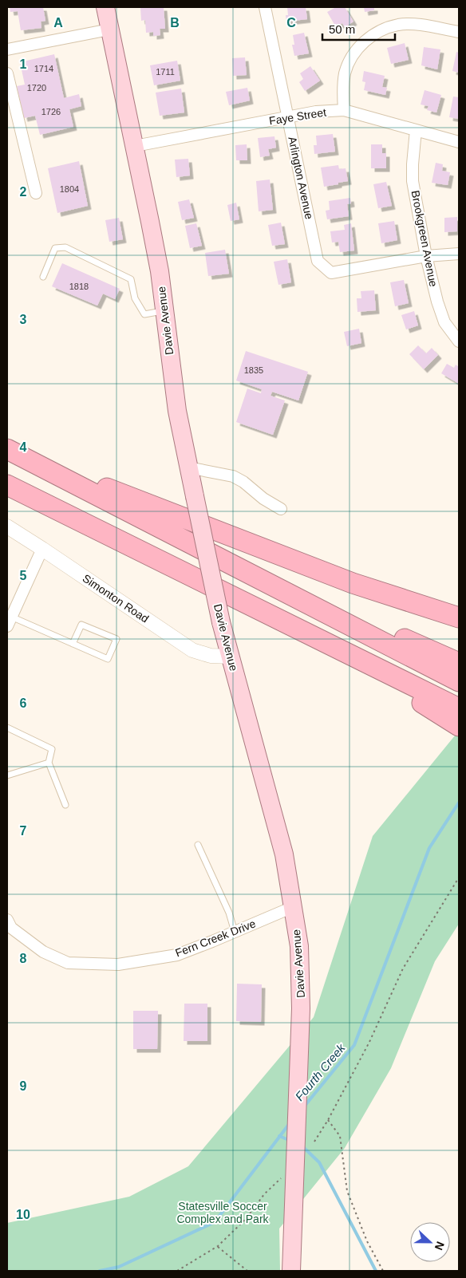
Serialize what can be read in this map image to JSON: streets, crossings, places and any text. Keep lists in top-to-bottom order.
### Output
{
  "streets": {
    "main road": ["Davie Avenue"],
    "street": [
      "Faye Street",
      "Arlington Avenue",
      "Brookgreen Avenue",
      "Simonton Road",
      "Fern Creek Drive"
    ]
  },
  "crossings": [
    ["Faye Street", "Arlington Avenue"],
    ["Faye Street", "Brookgreen Avenue"],
    ["Faye Street", "Davie Avenue"],
    ["Arlington Avenue", "Brookgreen Avenue"],
    ["Davie Avenue", "Simonton Road"],
    ["Davie Avenue", "Fern Creek Drive"]
  ],
  "water": ["Fourth Creek"],
  "parks": ["Statesville Soccer Complex and Park"],
  "house_numbers": [
    "1714",
    "1711",
    "1720",
    "1726",
    "1804",
    "1818",
    "1835"
  ],
  "scale_bar": "50 m",
  "north": "right",
  "grid": {
    "columns": ["A", "B", "C"],
    "rows": [
      "1",
      "2",
      "3",
      "4",
      "5",
      "6",
      "7",
      "8",
      "9",
      "10"
    ]
  }
}
